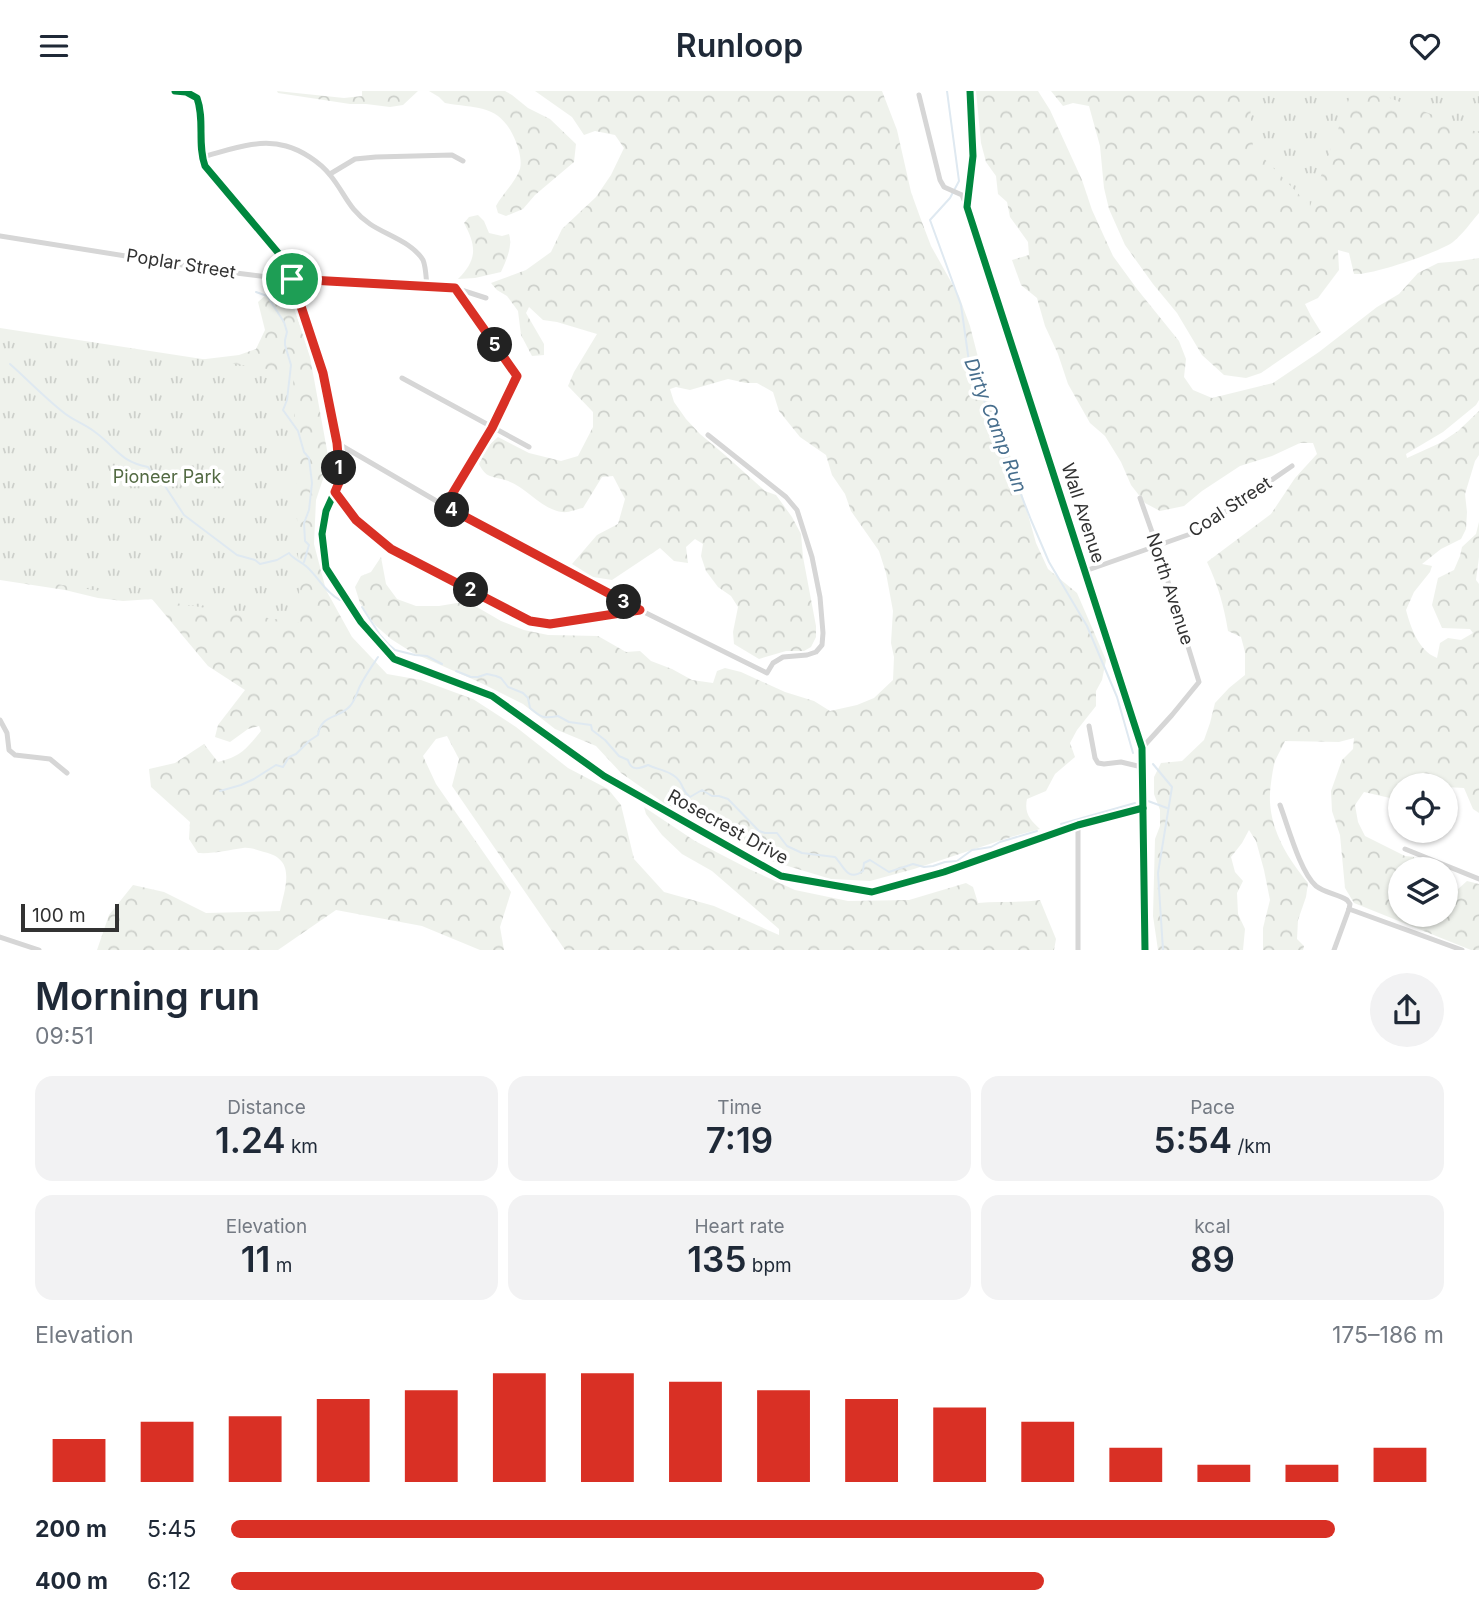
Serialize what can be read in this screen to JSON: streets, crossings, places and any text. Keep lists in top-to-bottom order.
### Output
{
  "streets": {
    "street": [
      "Poplar Street",
      "Coal Street",
      "Wall Avenue",
      "North Avenue",
      "Rosecrest Drive"
    ]
  },
  "crossings": [
    ["Poplar Street", "Rosecrest Drive"],
    ["Coal Street", "Wall Avenue"],
    ["Coal Street", "North Avenue"],
    ["Wall Avenue", "North Avenue"],
    ["Wall Avenue", "Rosecrest Drive"]
  ],
  "water": ["Dirty Camp Run"],
  "parks": ["Pioneer Park"],
  "scale_bar": "100 m",
  "page": {
    "header": "Runloop",
    "pins": [
      "5",
      "1",
      "4",
      "2",
      "3"
    ],
    "scale": "100 m",
    "heading": ["Morning run", "09:51"],
    "stats": [
      ["Distance", "1.24 km"],
      ["Time", "7:19"],
      ["Pace", "5:54 /km"],
      ["Elevation", "11 m"],
      ["Heart rate", "135 bpm"],
      ["kcal", "89"]
    ],
    "chart": ["Elevation", "175–186 m"],
    "list": [
      {
        "name": "200 m",
        "note": "5:45"
      },
      {
        "name": "400 m",
        "note": "6:12"
      }
    ]
  }
}
